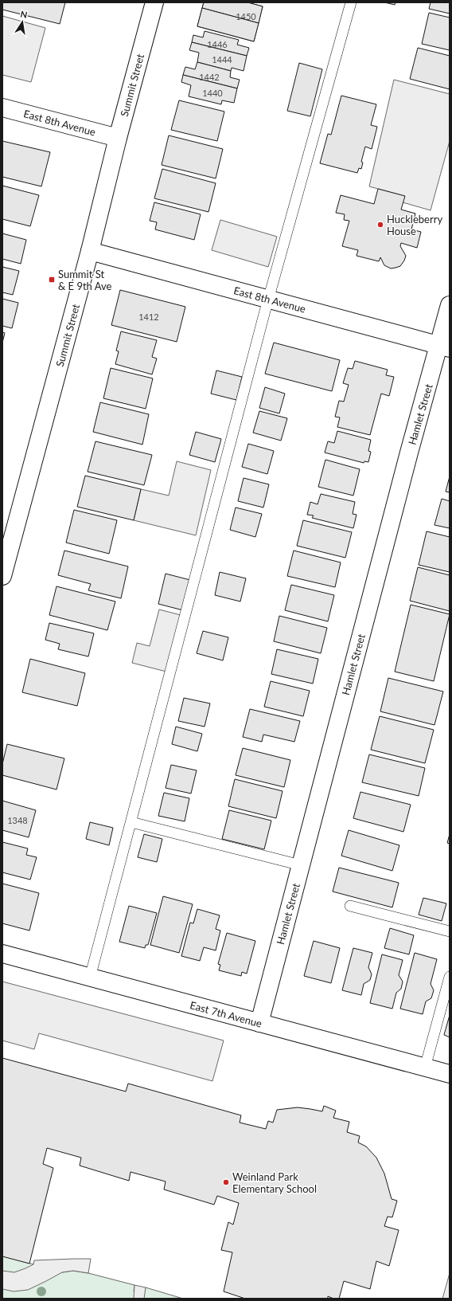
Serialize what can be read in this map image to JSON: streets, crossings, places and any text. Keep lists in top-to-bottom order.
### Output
{
  "streets": {
    "street": [
      "Summit Street",
      "East 8th Avenue",
      "Hamlet Street",
      "East 7th Avenue"
    ]
  },
  "crossings": [
    ["Summit Street", "East 8th Avenue"],
    ["East 8th Avenue", "Hamlet Street"],
    ["Hamlet Street", "East 7th Avenue"]
  ],
  "places": {
    "other": ["Huckleberry House", "Weinland Park Elementary School"],
    "transit": ["Summit St & E 9th Ave"]
  },
  "house_numbers": [
    "1450",
    "1446",
    "1444",
    "1442",
    "1440",
    "1412",
    "1348"
  ],
  "north": "top"
}
